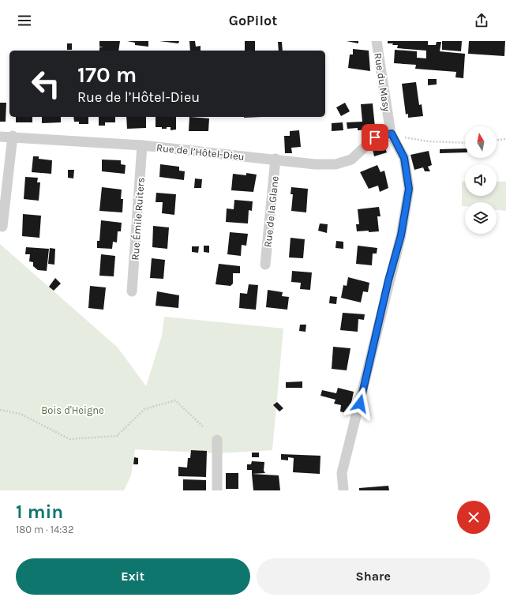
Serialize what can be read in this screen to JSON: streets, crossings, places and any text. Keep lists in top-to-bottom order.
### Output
{
  "streets": {
    "street": [
      "Rue du Masy",
      "Rue de l’Hôtel-Dieu",
      "Rue de la Glane",
      "Rue Émile Ruiters"
    ]
  },
  "crossings": [
    ["Rue du Masy", "Rue de l’Hôtel-Dieu"],
    ["Rue de l’Hôtel-Dieu", "Rue de la Glane"],
    ["Rue de l’Hôtel-Dieu", "Rue Émile Ruiters"]
  ],
  "parks": ["Bois d'Heigne"],
  "north": "top",
  "page": {
    "header": "GoPilot",
    "turn": ["170 m", "Rue de l’Hôtel-Dieu"],
    "heading": ["1 min", "180 m · 14:32"],
    "buttons": ["Exit", "Share"]
  }
}
